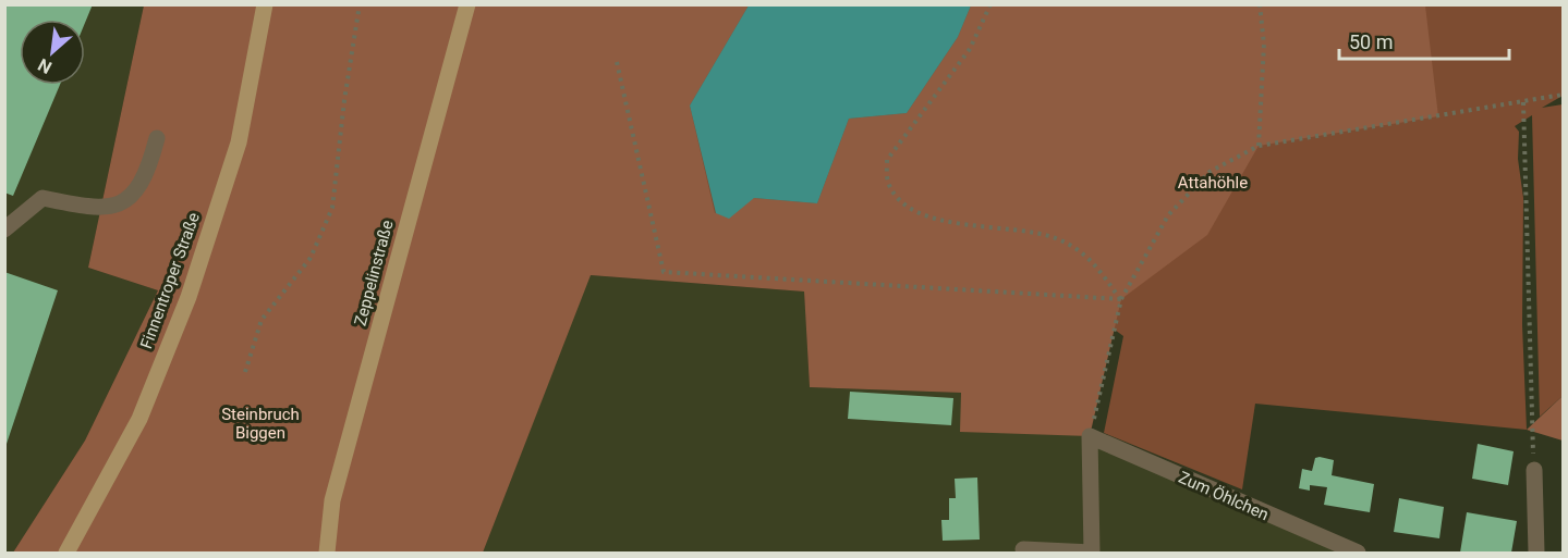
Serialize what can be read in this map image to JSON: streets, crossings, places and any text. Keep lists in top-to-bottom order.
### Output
{
  "streets": {
    "main road": ["Zeppelinstraße", "Finnentroper Straße"],
    "street": ["Zum Öhlchen"]
  },
  "parks": ["Attahöhle", "Steinbruch Biggen"],
  "scale_bar": "50 m",
  "north": "bottom left"
}
